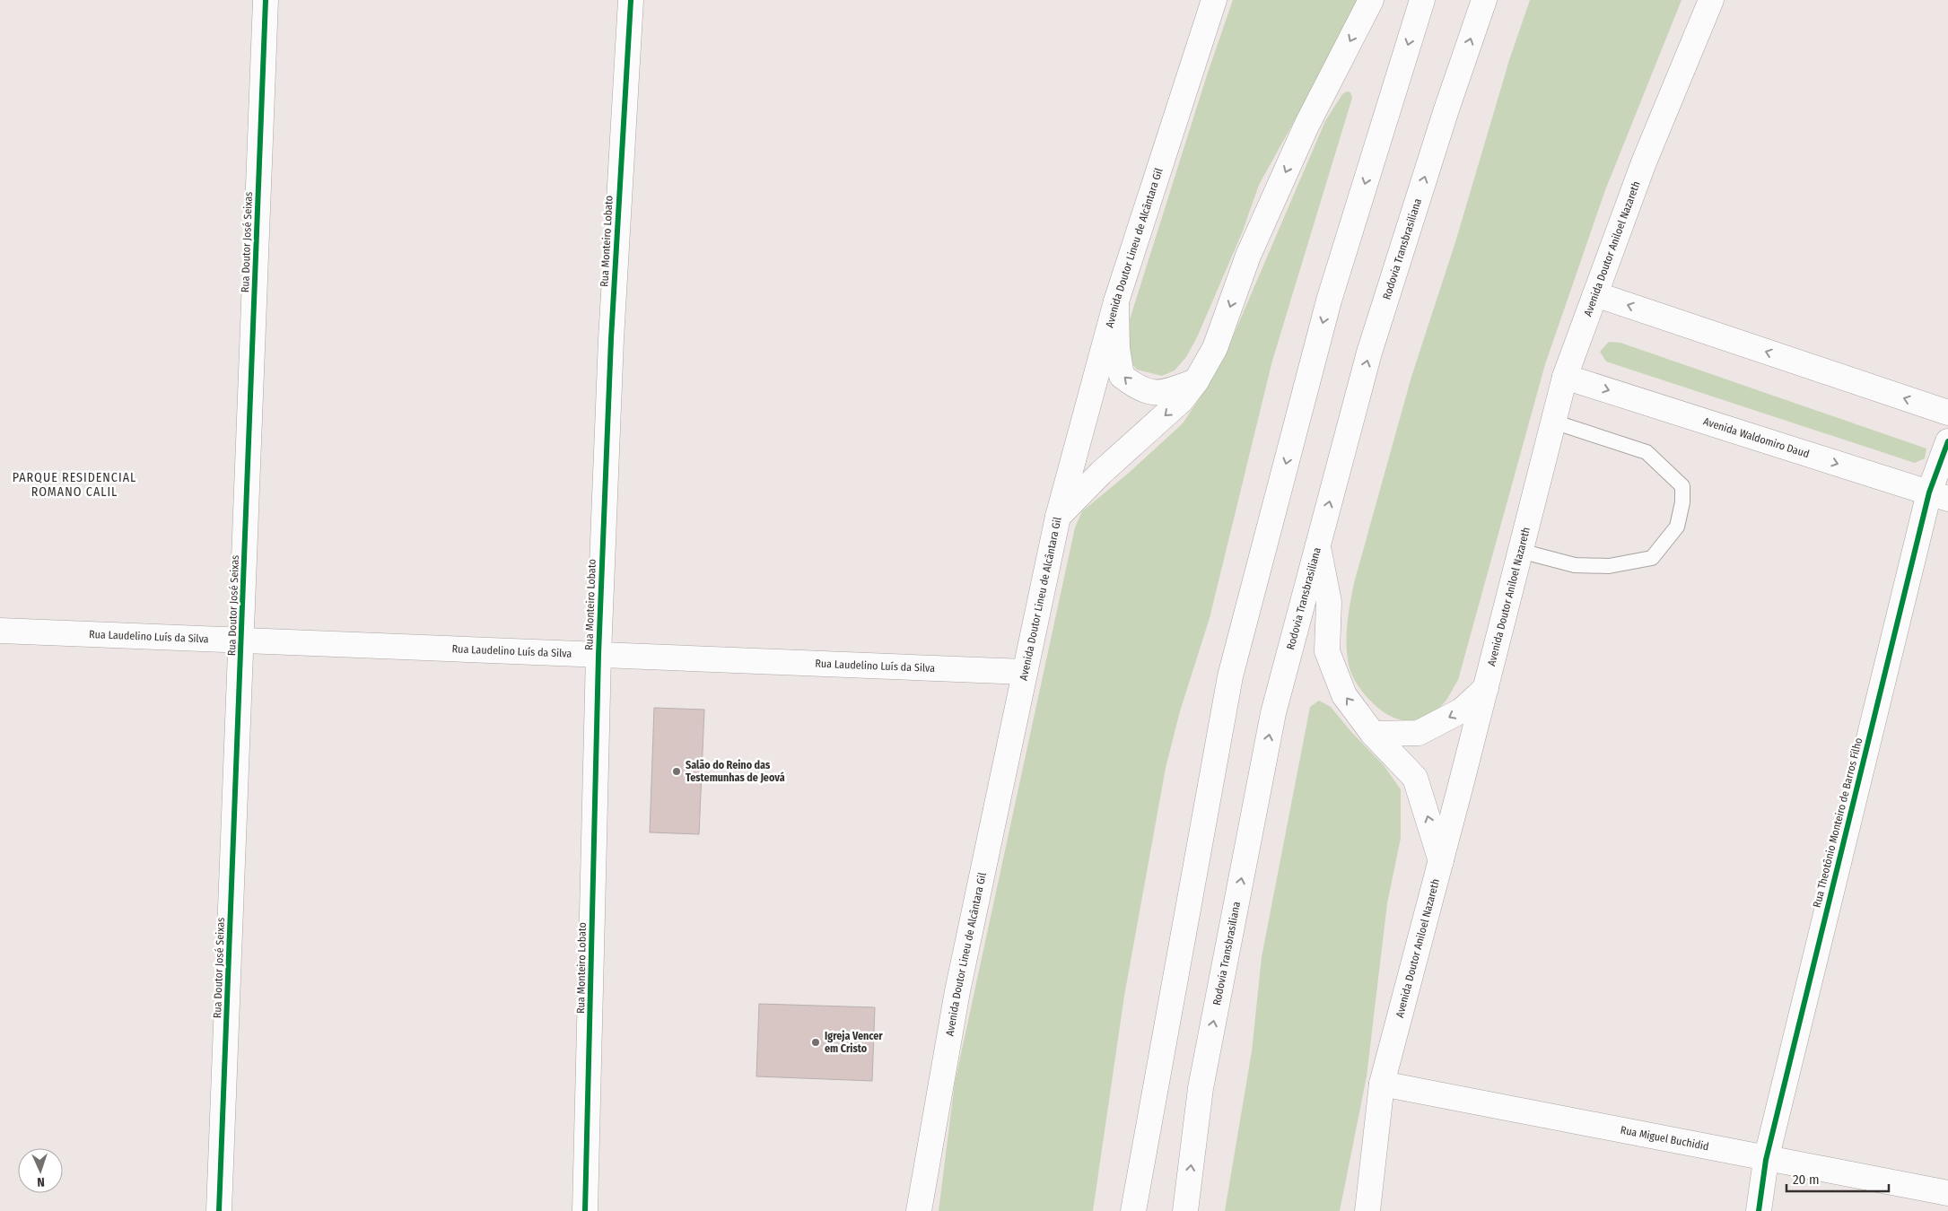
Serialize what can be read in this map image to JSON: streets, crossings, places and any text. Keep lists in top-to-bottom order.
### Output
{
  "streets": {
    "main road": [
      "Rua Monteiro Lobato",
      "Rua Doutor José Seixas",
      "Avenida Doutor Lineu de Alcântara Gil",
      "Rodovia Transbrasiliana",
      "Avenida Doutor Aniloel Nazareth",
      "Avenida Waldomiro Daud",
      "Rua Laudelino Luís da Silva",
      "Rua Theotônio Monteiro de Barros Filho",
      "Rua Miguel Buchidid"
    ]
  },
  "crossings": [
    ["Rua Monteiro Lobato", "Rua Laudelino Luís da Silva"],
    ["Rua Doutor José Seixas", "Rua Laudelino Luís da Silva"],
    ["Avenida Doutor Lineu de Alcântara Gil", "Rua Laudelino Luís da Silva"],
    ["Avenida Doutor Aniloel Nazareth", "Avenida Waldomiro Daud"],
    ["Avenida Doutor Aniloel Nazareth", "Rua Miguel Buchidid"],
    ["Avenida Waldomiro Daud", "Rua Theotônio Monteiro de Barros Filho"],
    ["Rua Theotônio Monteiro de Barros Filho", "Rua Miguel Buchidid"]
  ],
  "districts": ["PARQUE RESIDENCIAL ROMANO CALIL"],
  "places": ["Salão do Reino das Testemunhas de Jeová", "Igreja Vencer em Cristo"],
  "scale_bar": "20 m",
  "north": "bottom"
}
